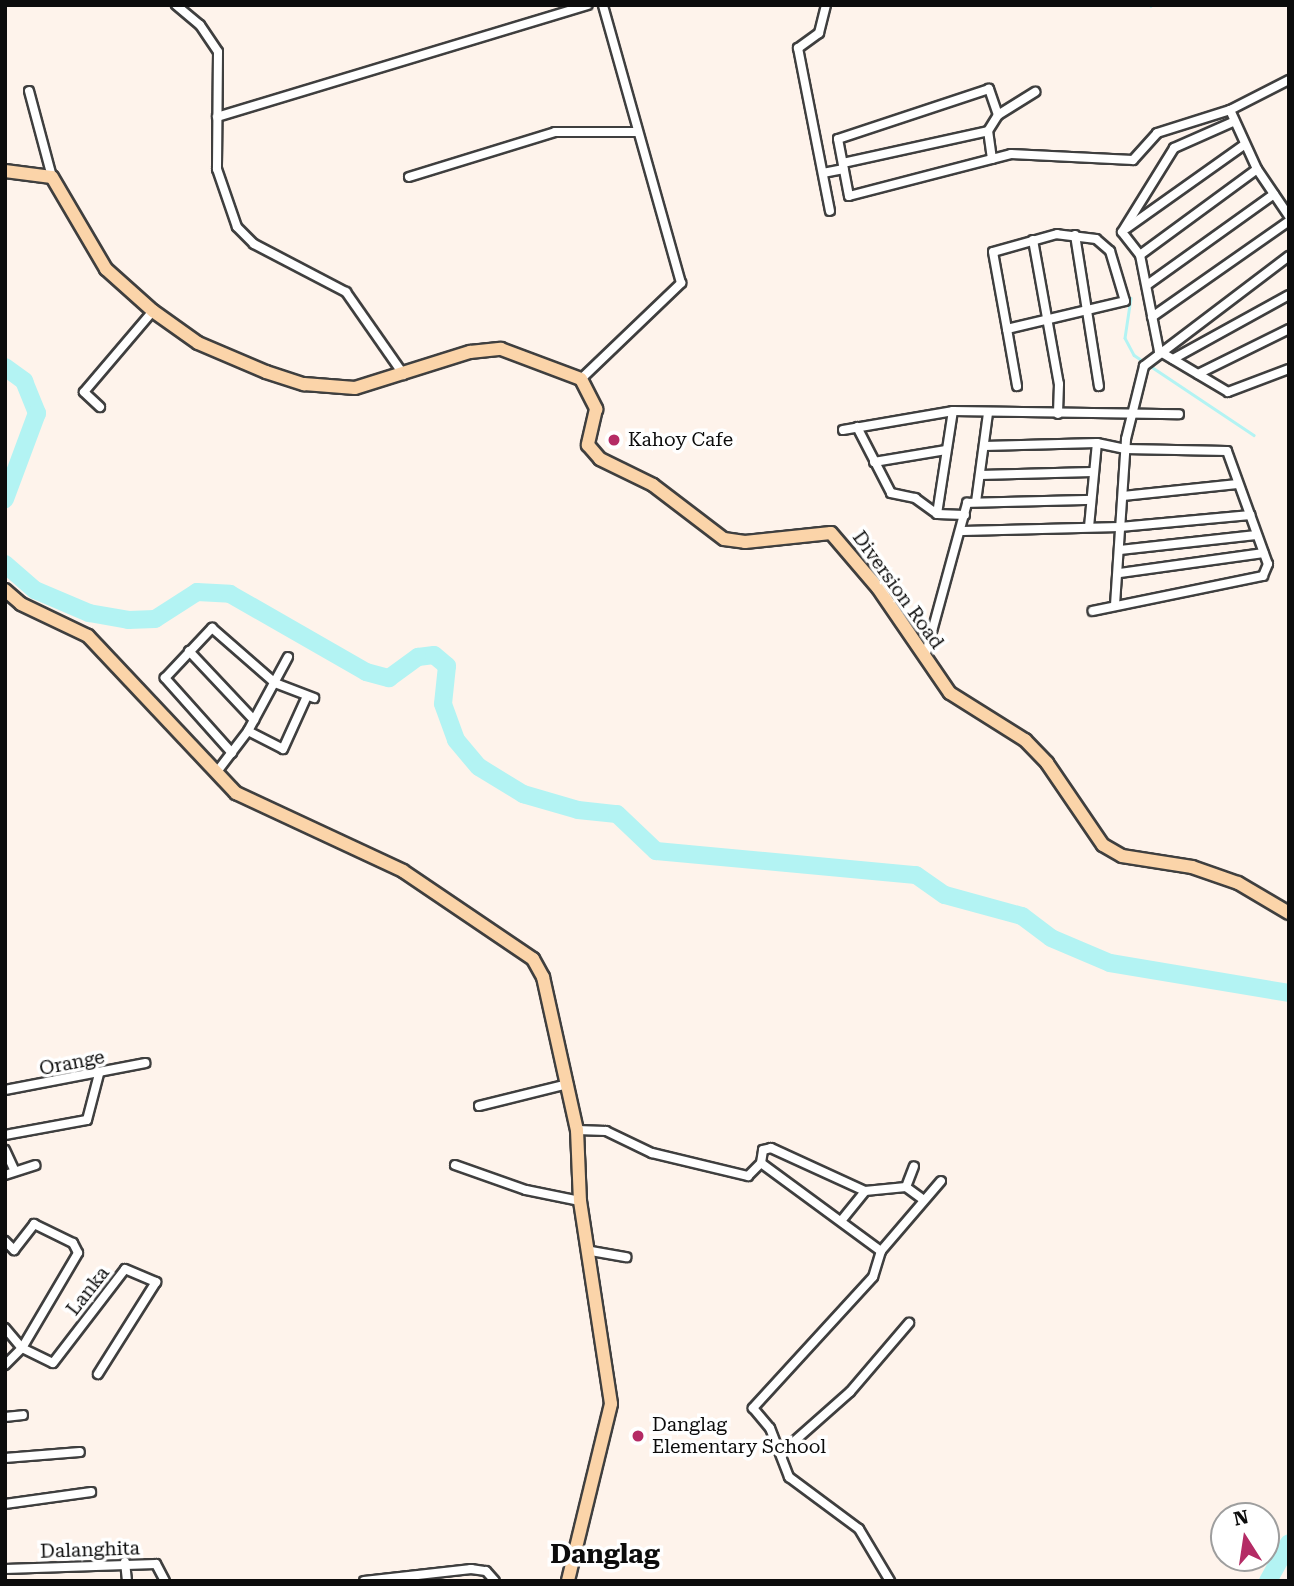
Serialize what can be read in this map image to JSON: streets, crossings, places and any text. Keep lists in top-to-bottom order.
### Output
{
  "streets": {
    "street": [
      "Diversion Road",
      "Orange",
      "Lanka",
      "Dalanghita"
    ]
  },
  "districts": ["Danglag"],
  "places": ["Kahoy Cafe", "Danglag Elementary School"],
  "north": "top"
}
